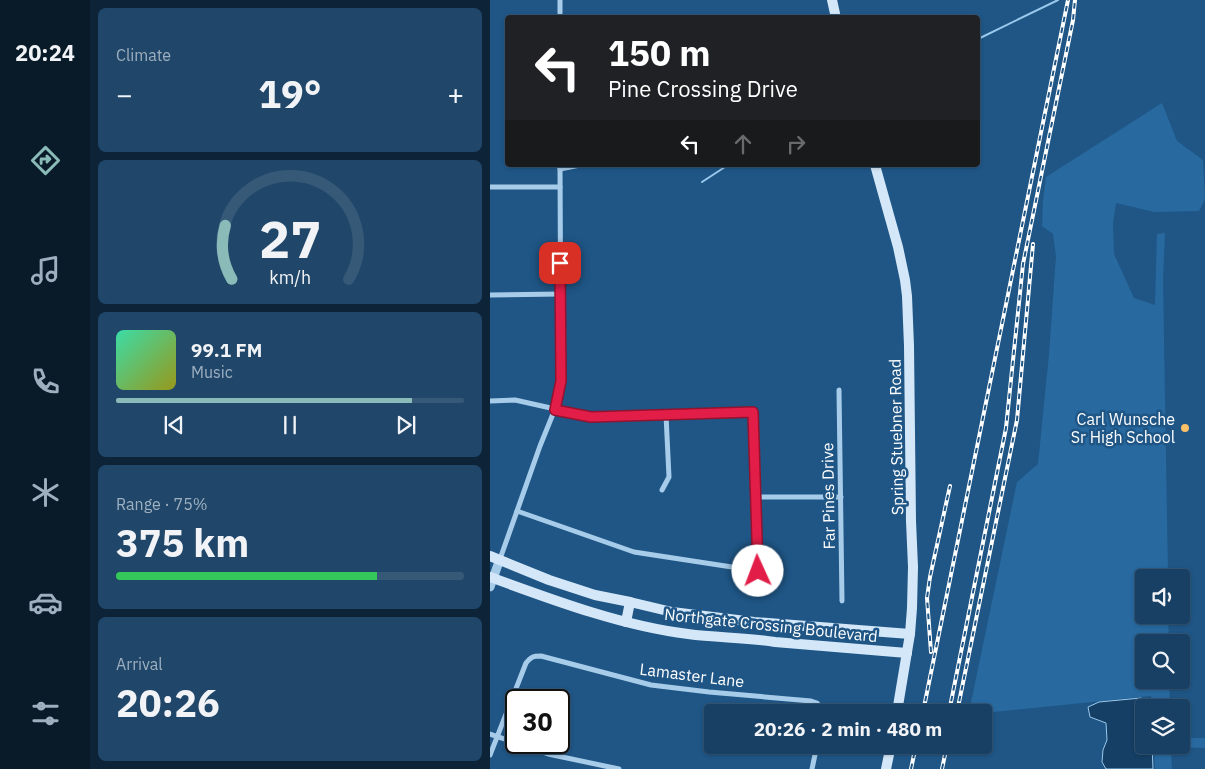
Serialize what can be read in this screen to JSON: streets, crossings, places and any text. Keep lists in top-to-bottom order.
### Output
{
  "streets": {
    "main road": ["Spring Stuebner Road", "Northgate Crossing Boulevard"],
    "street": ["Far Pines Drive", "Lamaster Lane"]
  },
  "crossings": [
    ["Spring Stuebner Road", "Northgate Crossing Boulevard"]
  ],
  "places": ["Carl Wunsche Sr High School"],
  "page": {
    "tabs": "20:24",
    "tile": [
      "Climate",
      ["Range · 75%", "375 km"],
      ["Arrival", "20:26"]
    ],
    "turn": ["150 m", "Pine Crossing Drive"],
    "heat": ["−", "19°", "+"],
    "song": ["99.1 FM", "Music"],
    "limit": "30",
    "trip": "20:26 · 2 min · 480 m",
    "gauge": ["27", "km/h"]
  }
}
